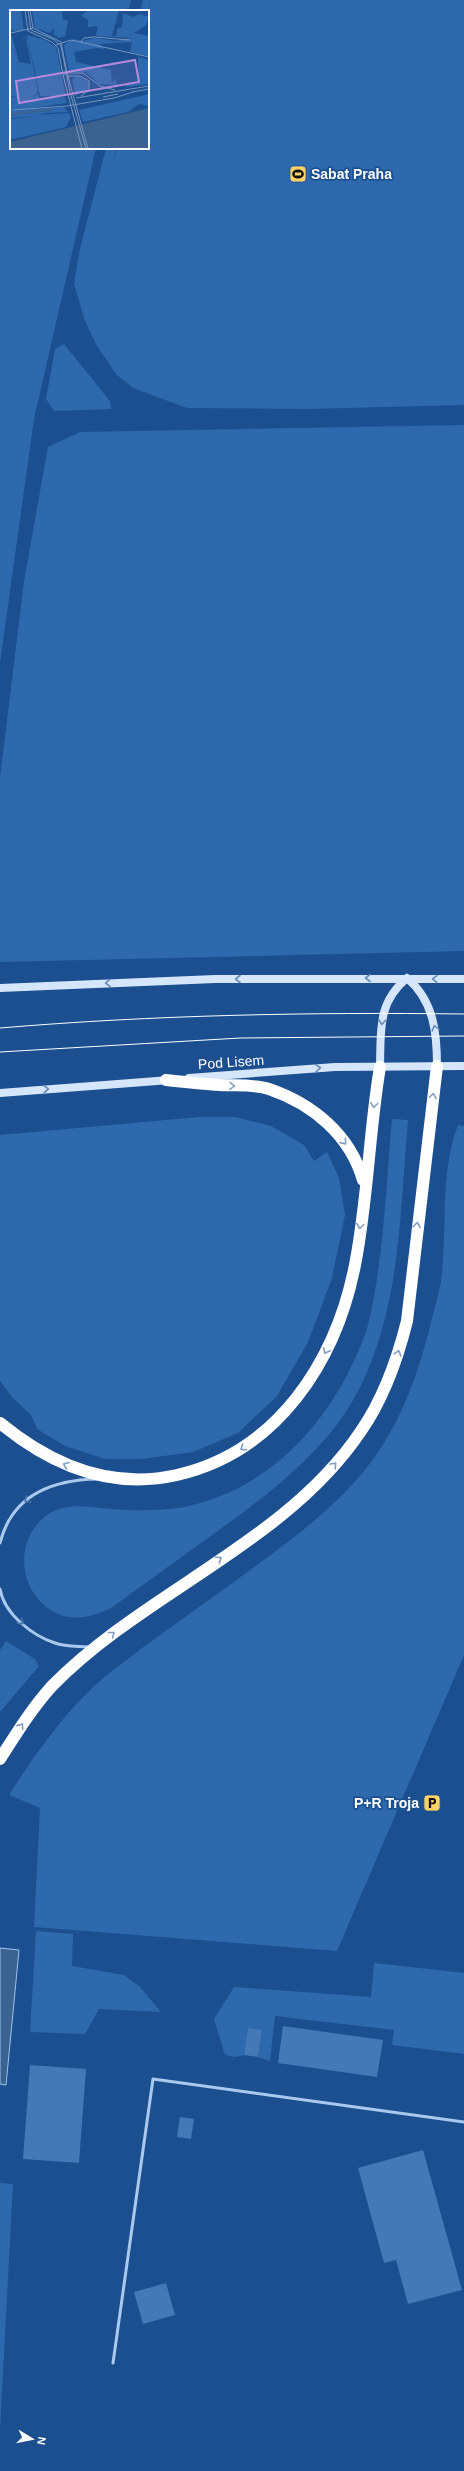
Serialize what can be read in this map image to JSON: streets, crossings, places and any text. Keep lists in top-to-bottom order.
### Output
{
  "streets": {
    "main road": ["Pod Lisem"]
  },
  "one_way": ["Pod Lisem"],
  "places": {
    "sports": ["Sabat Praha"],
    "parking": ["P+R Troja"]
  },
  "north": "right"
}
